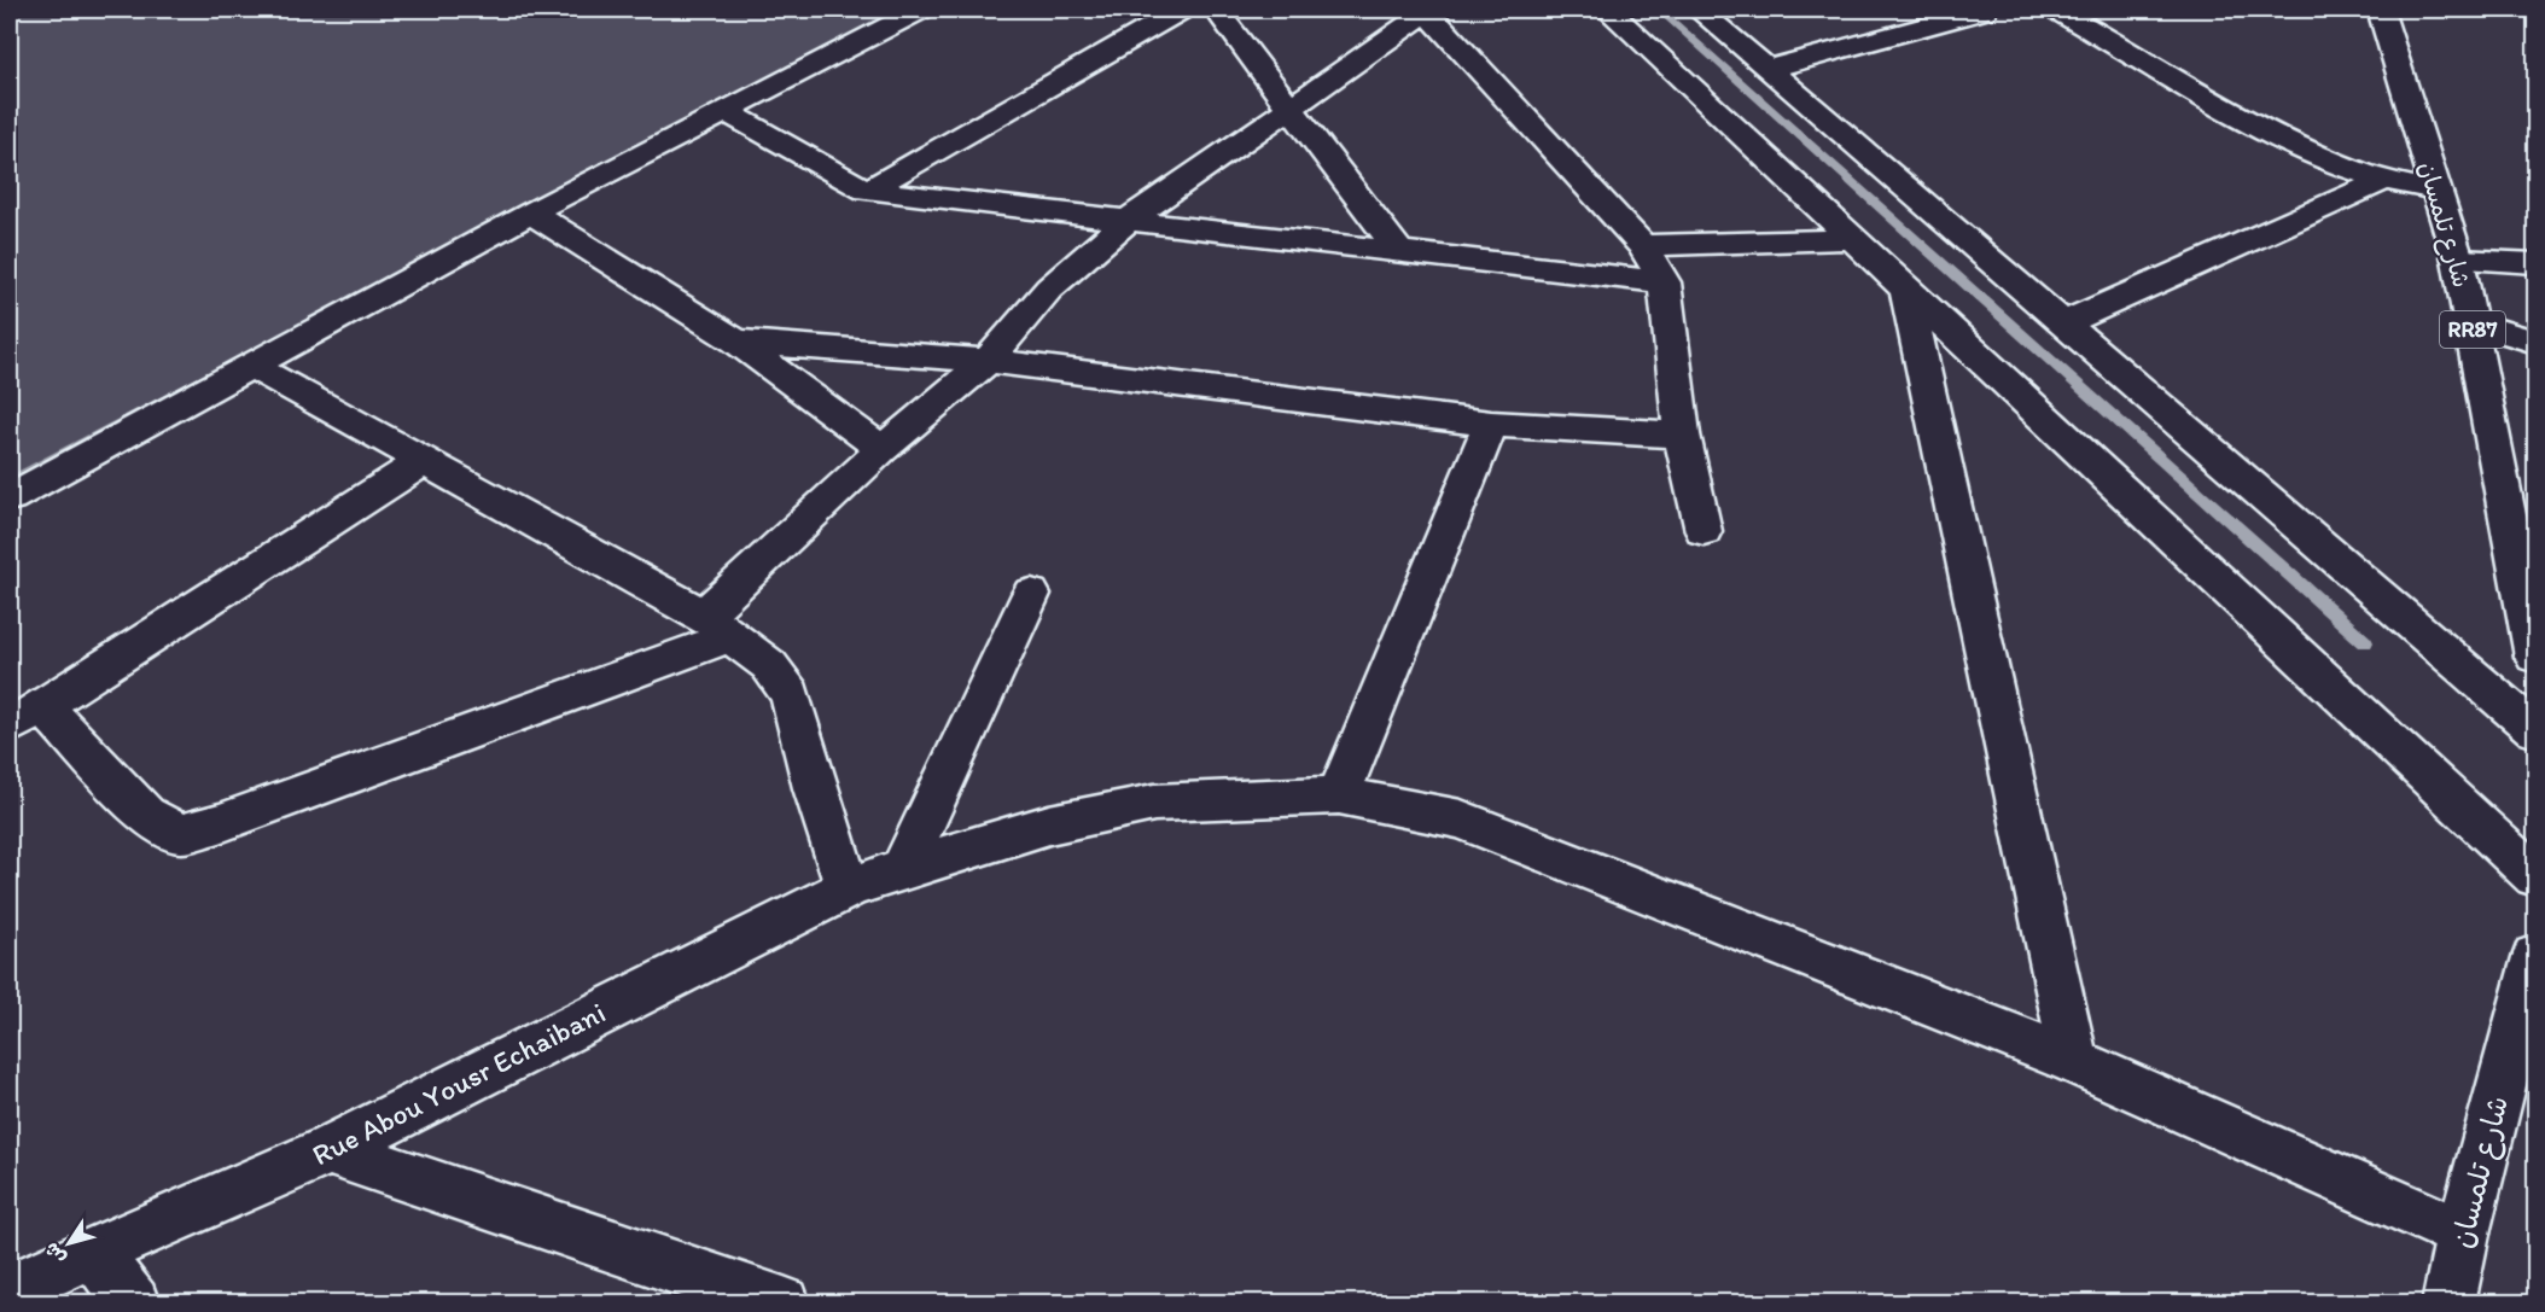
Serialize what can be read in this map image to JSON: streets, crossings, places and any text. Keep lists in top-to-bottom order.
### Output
{
  "streets": {
    "street": ["شارع تلمسان", "RR87", "Rue Abou Yousr Echaibani"]
  },
  "crossings": [
    ["شارع تلمسان", "Rue Abou Yousr Echaibani"]
  ],
  "north": "bottom left"
}
